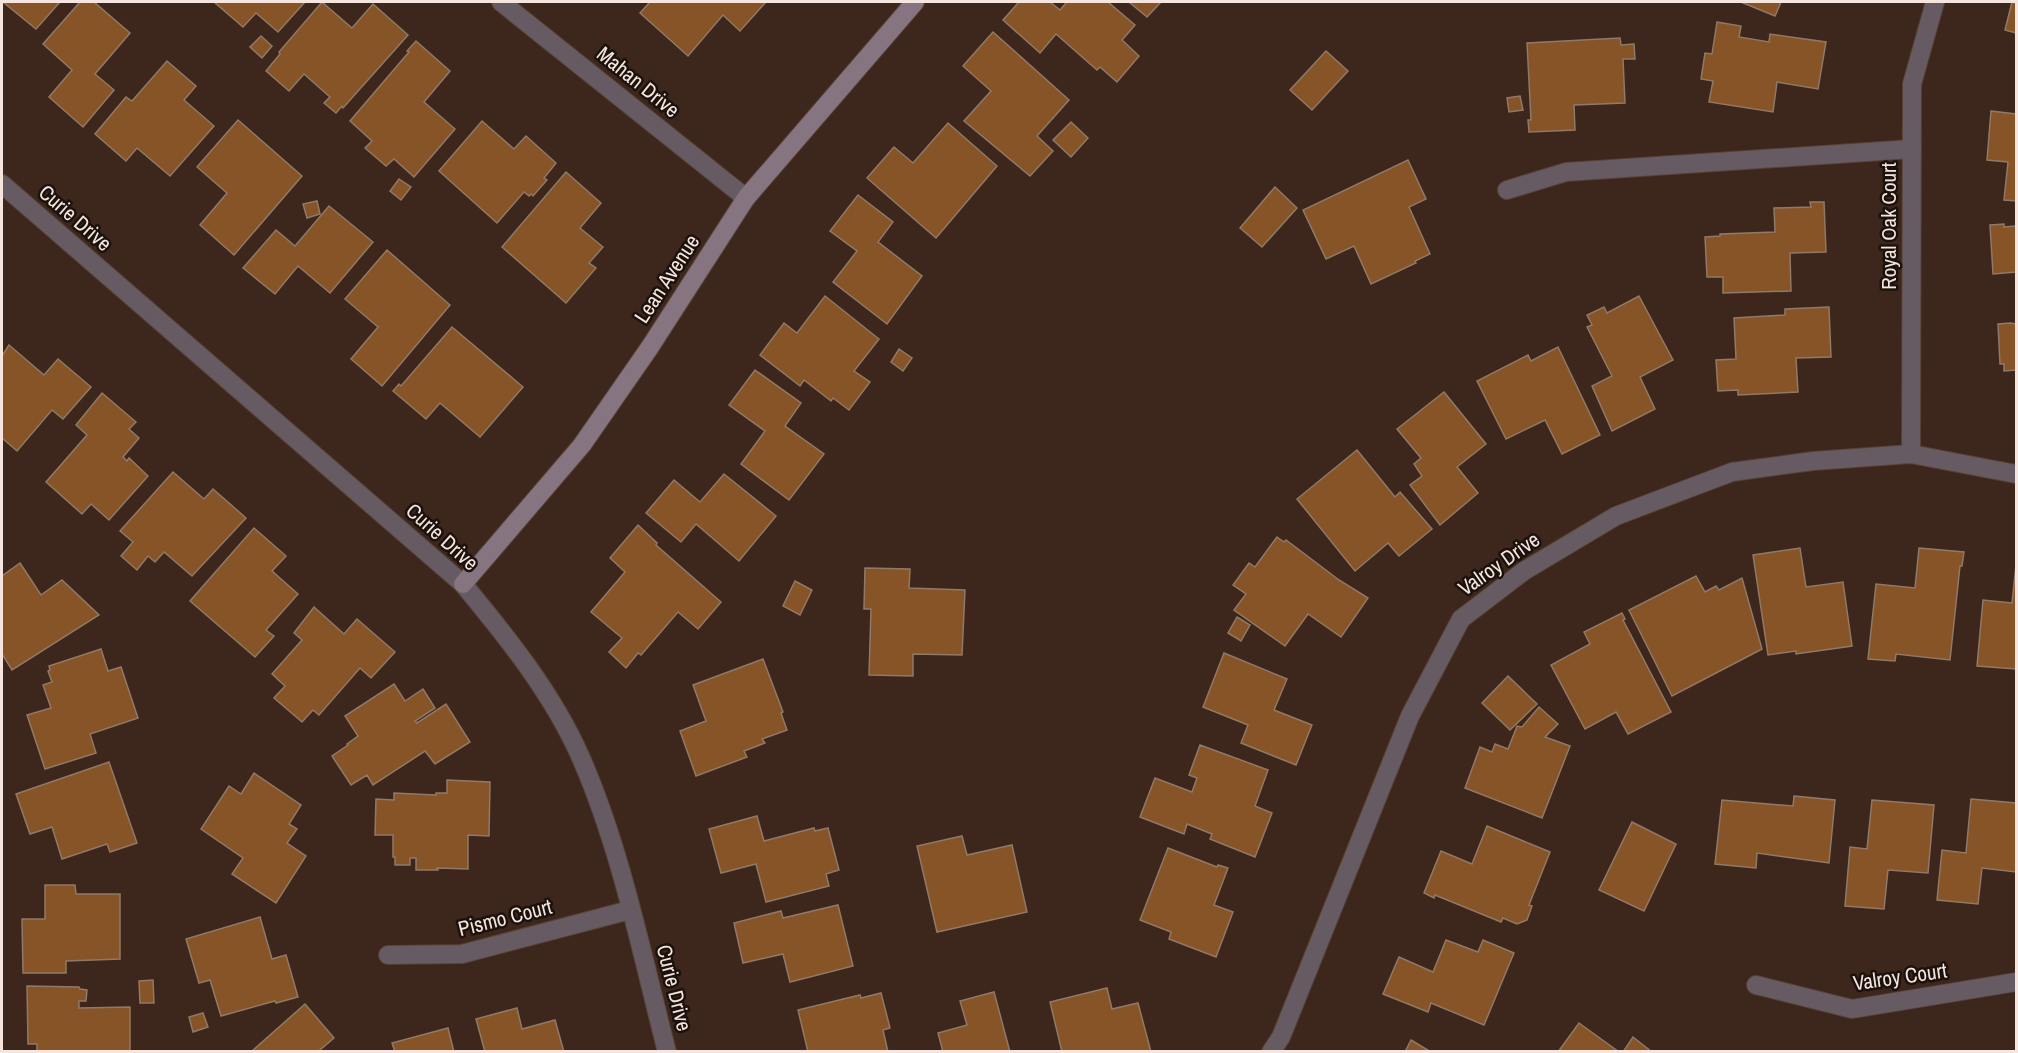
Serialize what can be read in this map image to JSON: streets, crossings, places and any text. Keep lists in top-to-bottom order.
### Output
{
  "streets": {
    "street": [
      "Mahan Drive",
      "Curie Drive",
      "Royal Oak Court",
      "Lean Avenue",
      "Valroy Drive",
      "Pismo Court",
      "Valroy Court"
    ]
  },
  "crossings": [
    ["Mahan Drive", "Lean Avenue"],
    ["Curie Drive", "Lean Avenue"],
    ["Curie Drive", "Pismo Court"],
    ["Royal Oak Court", "Valroy Drive"]
  ]
}
